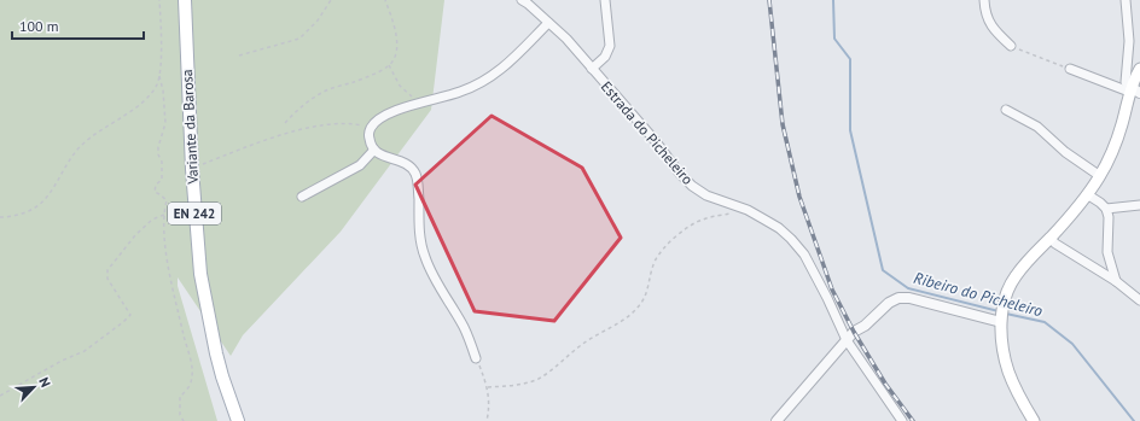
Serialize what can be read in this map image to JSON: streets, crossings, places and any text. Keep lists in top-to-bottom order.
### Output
{
  "streets": {
    "main road": ["Variante da Barosa", "EN 242"],
    "street": ["Estrada do Picheleiro"]
  },
  "water": ["Ribeiro do Picheleiro"],
  "scale_bar": "100 m",
  "north": "top right"
}
